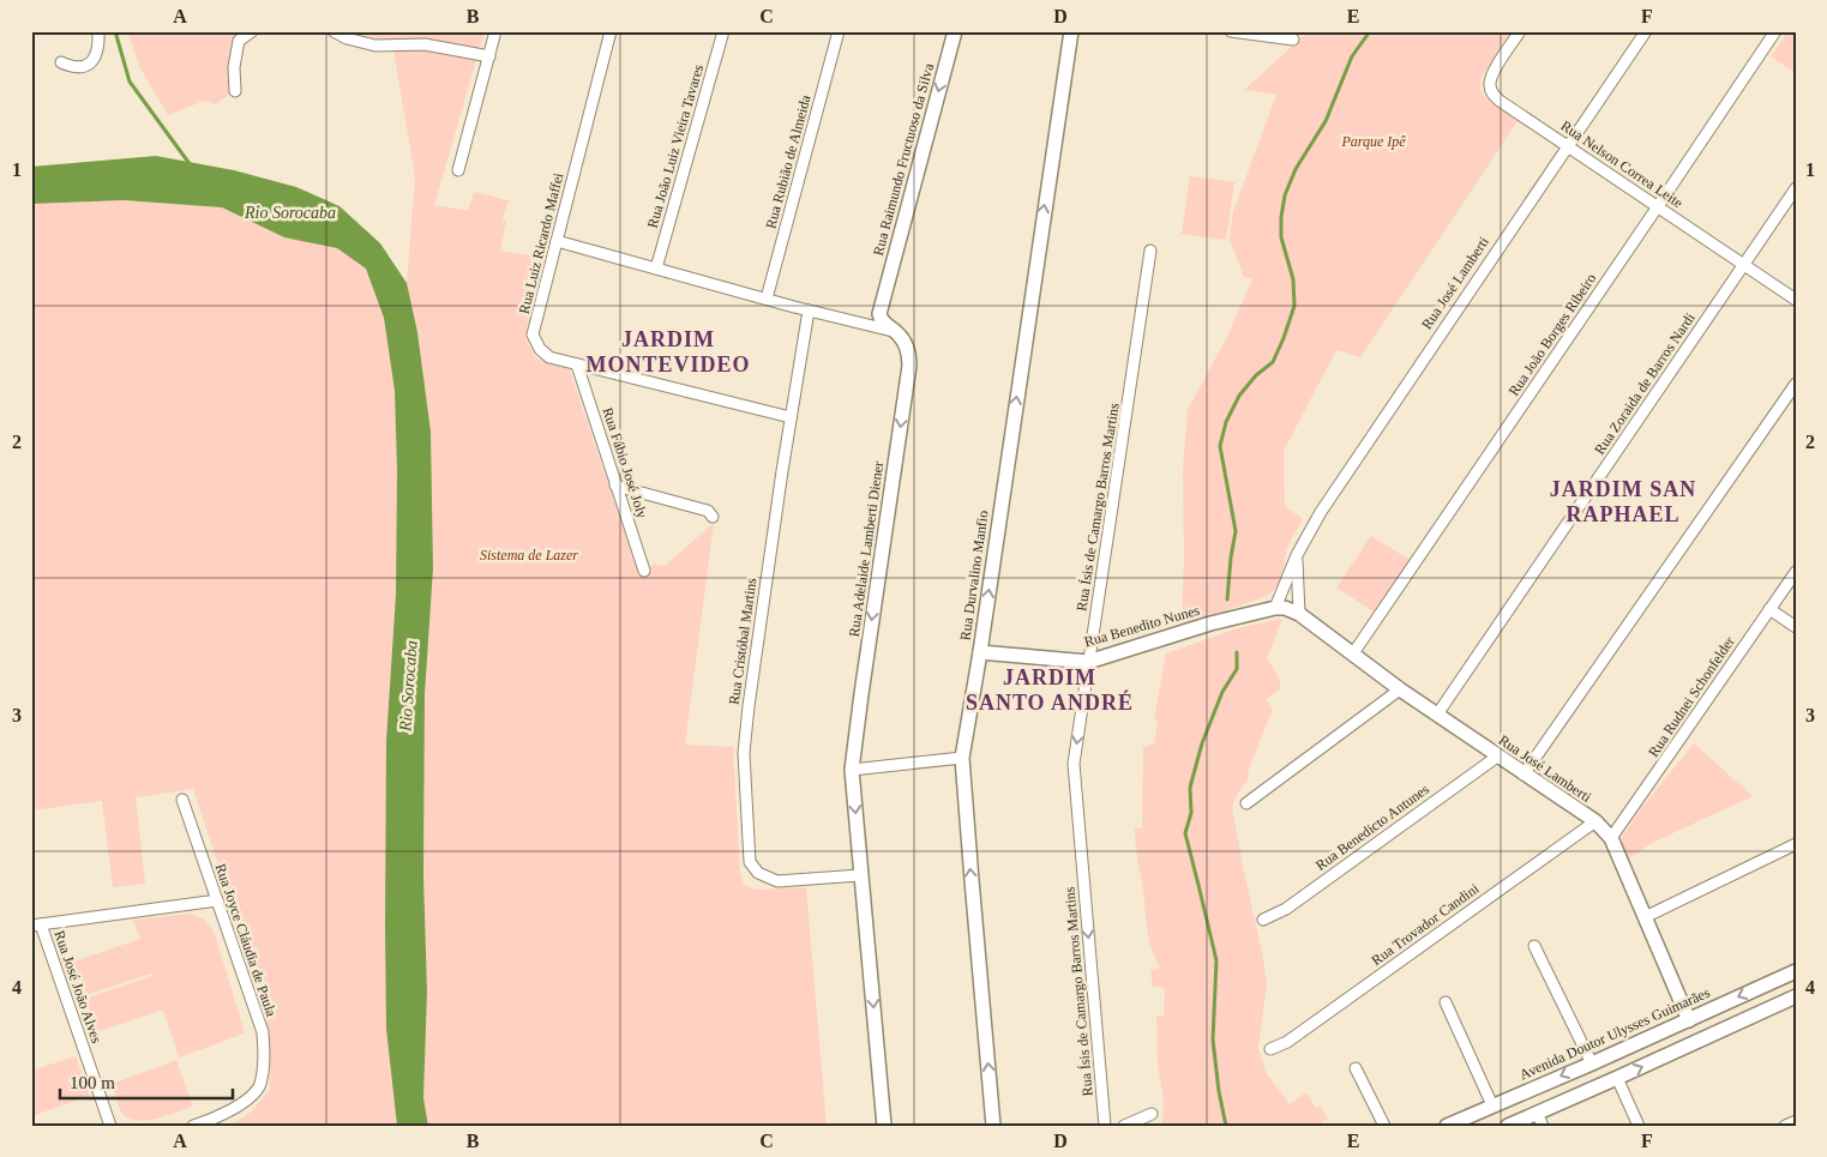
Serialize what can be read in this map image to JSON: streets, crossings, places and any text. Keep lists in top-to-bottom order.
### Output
{
  "streets": {
    "street": [
      "Rua João Luiz Vieira Tavares",
      "Rua Raimundo Fructuoso da Silva",
      "Rua Rubião de Almeida",
      "Rua Nelson Correa Leite",
      "Rua Luiz Ricardo Maffei",
      "Rua José Lamberti",
      "Rua João Borges Ribeiro",
      "Rua Zoraida de Barros Nardi",
      "Rua Fábio José Joly",
      "Rua Ísis de Camargo Barros Martins",
      "Rua Adelaide Lamberti Diener",
      "Rua Durvalino Manfio",
      "Rua Benedito Nunes",
      "Rua Cristóbal Martins",
      "Rua Rudnei Schonfelder",
      "Rua Benedicto Antunes",
      "Rua Trovador Candini",
      "Rua Joyce Cláudia de Paula",
      "Rua José João Alves",
      "Avenida Doutor Ulysses Guimarães"
    ]
  },
  "crossings": [
    ["Rua Raimundo Fructuoso da Silva", "Rua Adelaide Lamberti Diener"],
    ["Rua Nelson Correa Leite", "Rua José Lamberti"],
    ["Rua Nelson Correa Leite", "Rua João Borges Ribeiro"],
    ["Rua Nelson Correa Leite", "Rua Zoraida de Barros Nardi"],
    ["Rua Luiz Ricardo Maffei", "Rua Fábio José Joly"],
    ["Rua Luiz Ricardo Maffei", "Rua Cristóbal Martins"],
    ["Rua José Lamberti", "Rua João Borges Ribeiro"],
    ["Rua José Lamberti", "Rua Zoraida de Barros Nardi"],
    ["Rua José Lamberti", "Rua Benedito Nunes"],
    ["Rua José Lamberti", "Rua Rudnei Schonfelder"],
    ["Rua José Lamberti", "Rua Benedicto Antunes"],
    ["Rua José Lamberti", "Rua Trovador Candini"],
    ["Rua José Lamberti", "Avenida Doutor Ulysses Guimarães"],
    ["Rua Ísis de Camargo Barros Martins", "Rua Benedito Nunes"],
    ["Rua Adelaide Lamberti Diener", "Rua Cristóbal Martins"],
    ["Rua Durvalino Manfio", "Rua Benedito Nunes"]
  ],
  "one_way": [
    "Rua Raimundo Fructuoso da Silva",
    "Rua Ísis de Camargo Barros Martins",
    "Rua Adelaide Lamberti Diener",
    "Rua Durvalino Manfio"
  ],
  "districts": ["JARDIM MONTEVIDEO", "JARDIM SAN RAPHAEL", "JARDIM SANTO ANDRÉ"],
  "water": ["Rio Sorocaba"],
  "parks": ["Parque Ipê", "Sistema de Lazer"],
  "scale_bar": "100 m",
  "grid": {
    "columns": [
      "A",
      "B",
      "C",
      "D",
      "E",
      "F"
    ],
    "rows": [
      "1",
      "2",
      "3",
      "4"
    ]
  }
}
